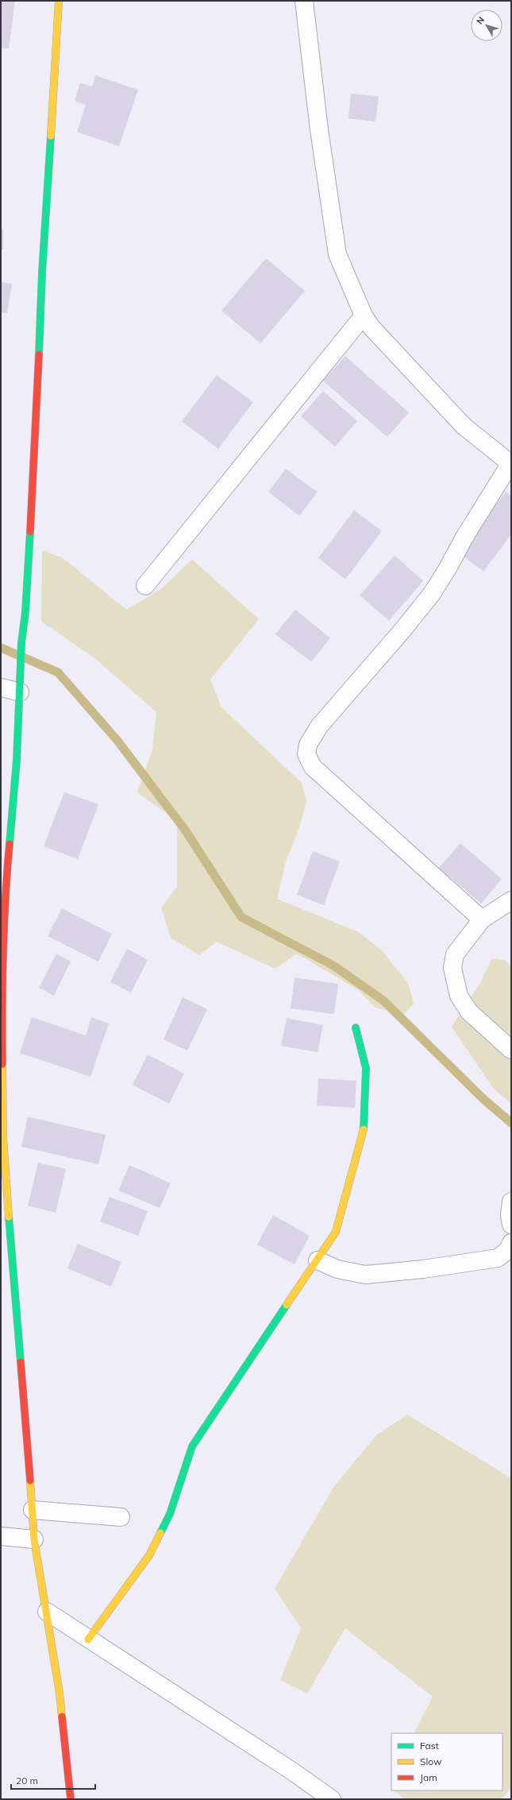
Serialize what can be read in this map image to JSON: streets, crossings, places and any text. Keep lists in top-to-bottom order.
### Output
{
  "legend": ["Fast", "Slow", "Jam"],
  "scale_bar": "20 m",
  "north": "top left"
}
